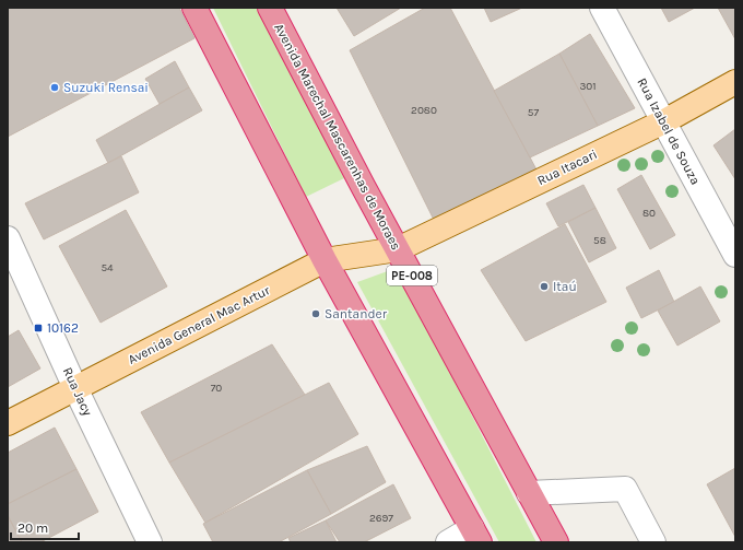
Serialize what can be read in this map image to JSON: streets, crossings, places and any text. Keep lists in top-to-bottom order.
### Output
{
  "streets": {
    "highway": ["Avenida Marechal Mascarenhas de Moraes", "PE-008"],
    "main road": ["Rua Itacari", "Avenida General Mac Artur"],
    "street": ["Rua Izabel de Souza", "Rua Jacy"]
  },
  "crossings": [
    ["Rua Izabel de Souza", "Rua Itacari"],
    ["Avenida Marechal Mascarenhas de Moraes", "Rua Itacari"],
    ["Avenida Marechal Mascarenhas de Moraes", "Avenida General Mac Artur"],
    ["Rua Itacari", "Avenida General Mac Artur"],
    ["Avenida General Mac Artur", "Rua Jacy"]
  ],
  "places": {
    "other": ["Suzuki Rensai", "Itaú", "Santander"],
    "transit": ["10162"]
  },
  "house_numbers": [
    "301",
    "2080",
    "57",
    "80",
    "58",
    "54",
    "70",
    "2697"
  ],
  "scale_bar": "20 m"
}
